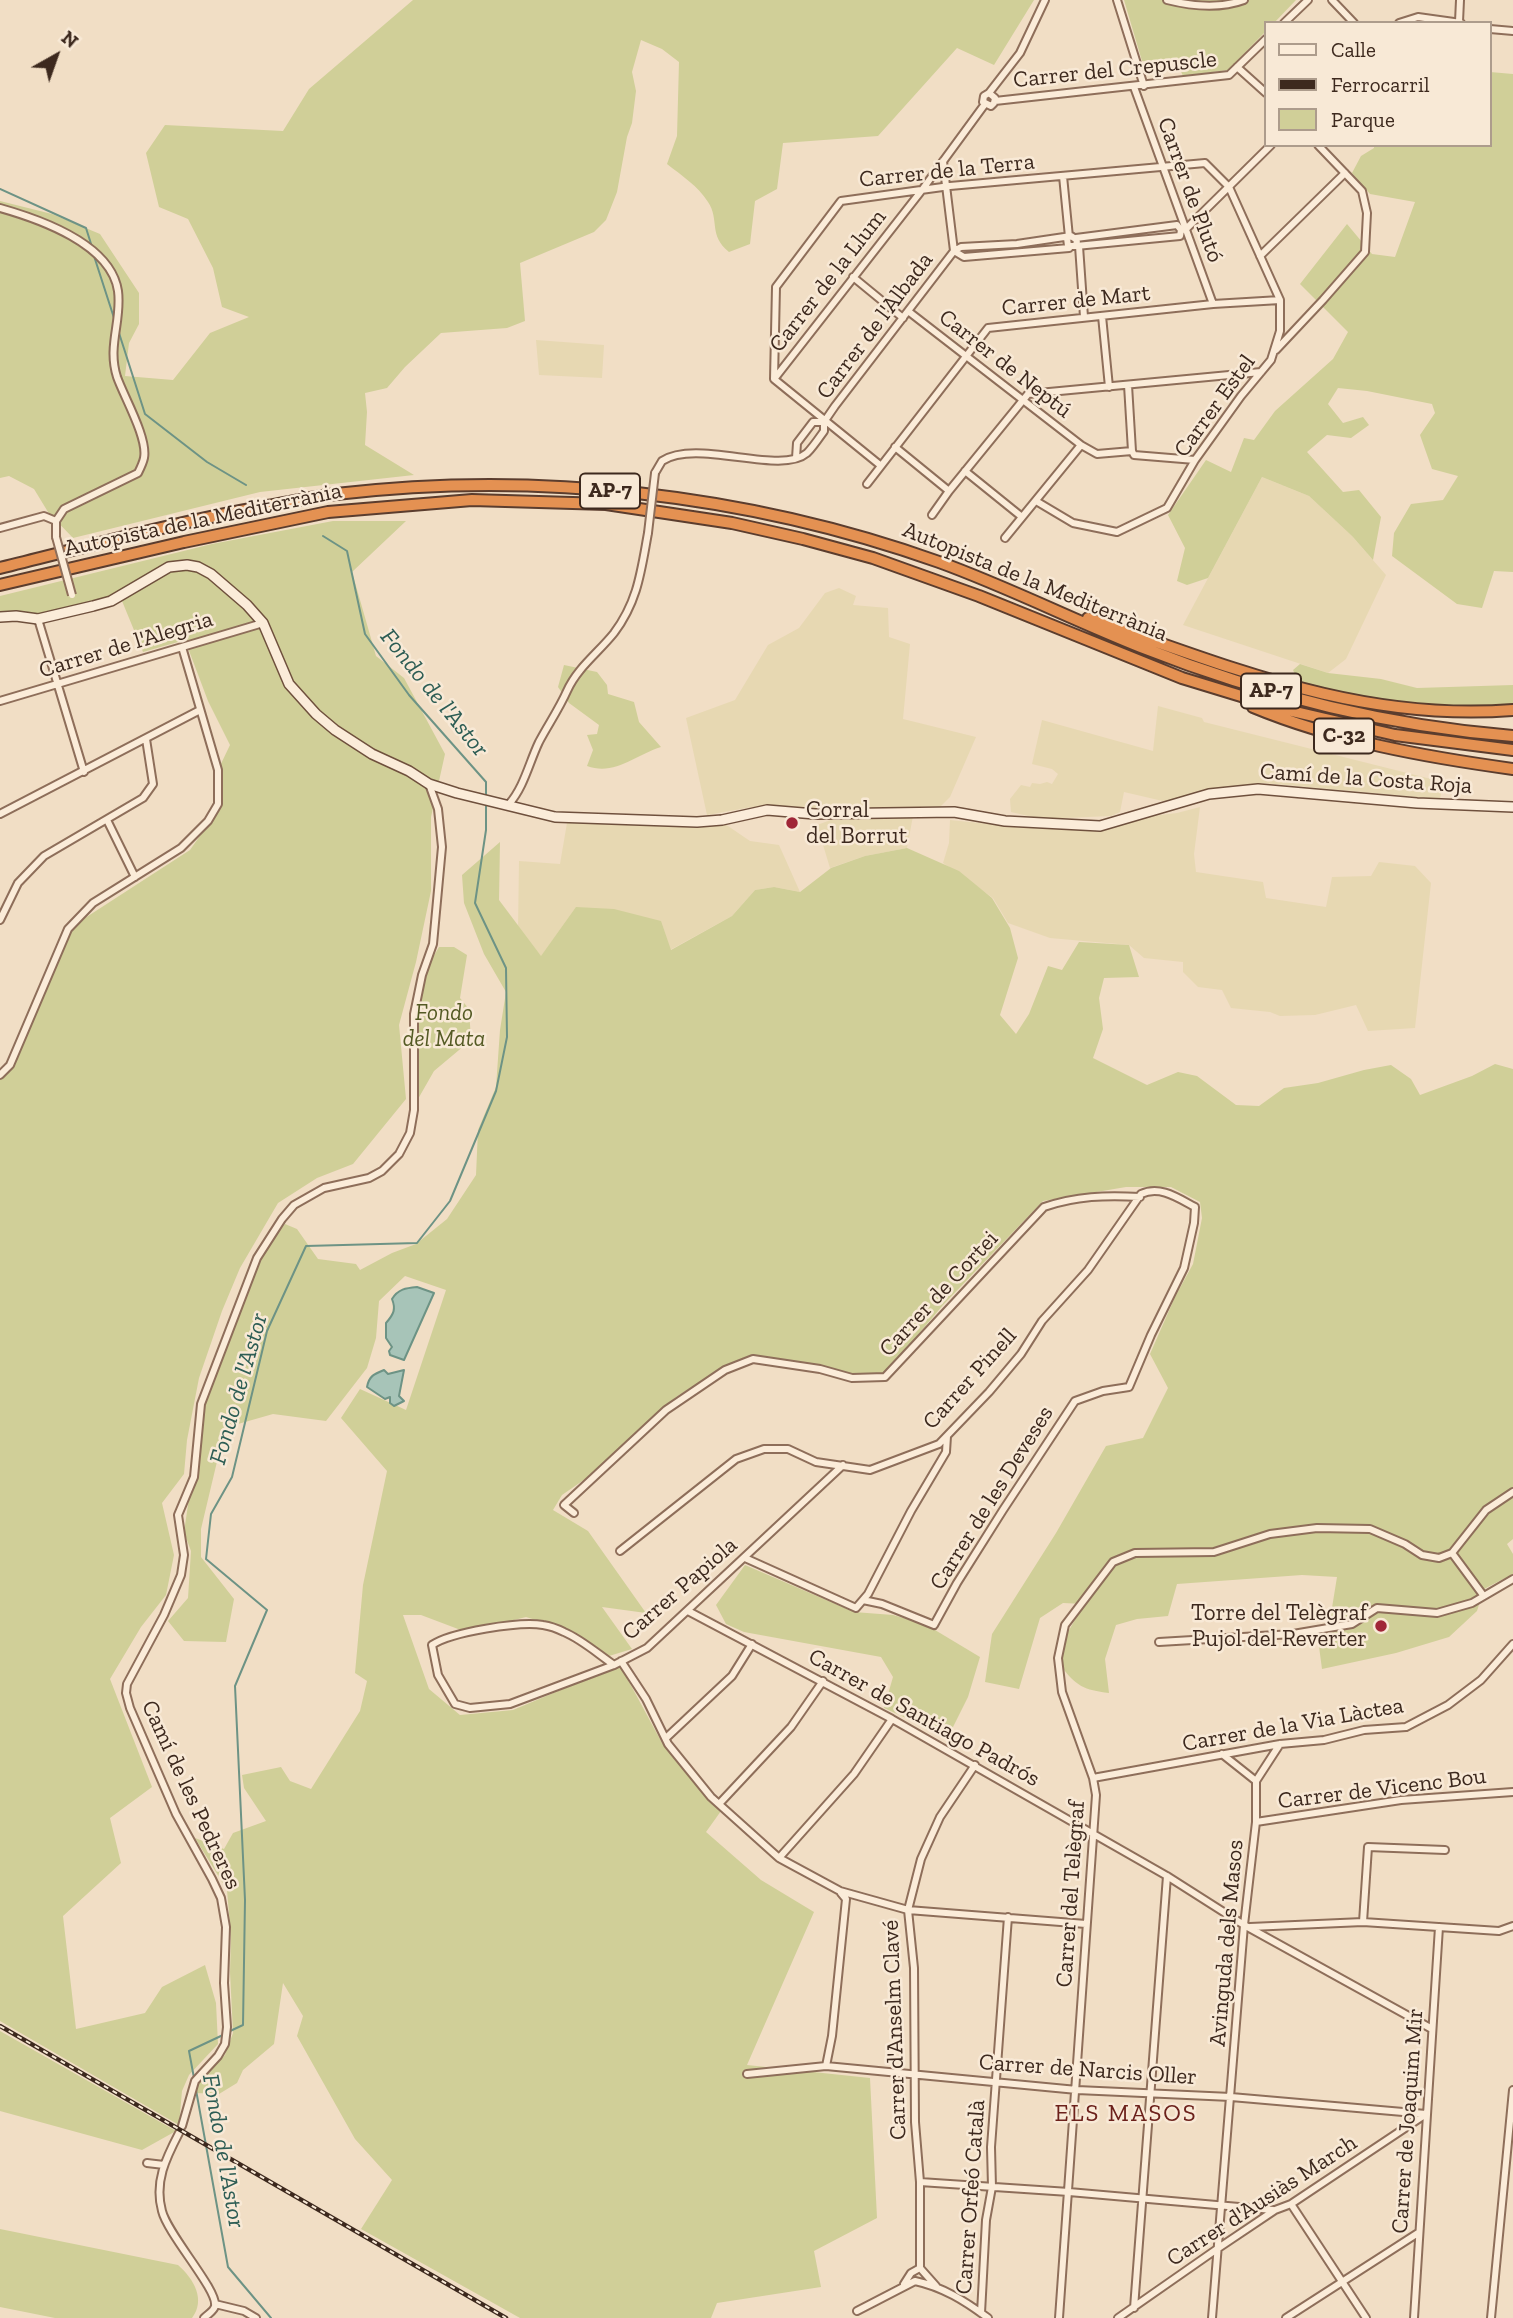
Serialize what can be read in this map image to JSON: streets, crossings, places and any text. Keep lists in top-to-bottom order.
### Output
{
  "streets": {
    "highway": ["AP-7", "Autopista de la Mediterrània", "C-32"],
    "street": [
      "Carrer del Crepuscle",
      "Carrer de la Terra",
      "Carrer de Plutó",
      "Carrer de la Llum",
      "Carrer de Mart",
      "Carrer de l'Albada",
      "Carrer de Neptú",
      "Carrer Estel",
      "Carrer de l'Alegria",
      "Camí de la Costa Roja",
      "Carrer de Cortei",
      "Carrer Pinell",
      "Carrer de les Deveses",
      "Carrer Papiola",
      "Carrer de Santiago Padrós",
      "Carrer de la Via Làctea",
      "Carrer de Vicenc Bou",
      "Camí de les Pedreres",
      "Carrer del Telègraf",
      "Avinguda dels Masos",
      "Carrer d'Anselm Clavé",
      "Carrer de Narcis Oller",
      "Carrer de Joaquim Mir",
      "Carrer Orfeó Català",
      "Carrer d'Ausiàs March"
    ]
  },
  "crossings": [
    ["Carrer del Crepuscle", "Carrer de Plutó"],
    ["Carrer del Crepuscle", "Carrer de la Llum"],
    ["Carrer de la Terra", "Carrer de Plutó"],
    ["Carrer de la Terra", "Carrer de la Llum"],
    ["Carrer de la Terra", "Carrer de l'Albada"],
    ["Carrer de la Terra", "Carrer Estel"],
    ["Carrer de Plutó", "Carrer de Mart"],
    ["Carrer de Plutó", "Carrer de l'Albada"],
    ["Carrer de la Llum", "Carrer de l'Albada"],
    ["Carrer de la Llum", "Carrer de Neptú"],
    ["Carrer de Mart", "Carrer de Neptú"],
    ["Carrer de Mart", "Carrer Estel"],
    ["Carrer de l'Albada", "Carrer de Neptú"],
    ["Carrer de l'Albada", "Carrer Estel"],
    ["Autopista de la Mediterrània", "C-32"],
    ["Carrer de l'Alegria", "Camí de la Costa Roja"],
    ["Camí de la Costa Roja", "Camí de les Pedreres"],
    ["Carrer de Cortei", "Carrer Pinell"],
    ["Carrer Pinell", "Carrer de les Deveses"],
    ["Carrer Pinell", "Carrer Papiola"],
    ["Carrer Papiola", "Carrer de Santiago Padrós"],
    ["Carrer de Santiago Padrós", "Carrer del Telègraf"],
    ["Carrer de Santiago Padrós", "Avinguda dels Masos"],
    ["Carrer de Santiago Padrós", "Carrer d'Anselm Clavé"],
    ["Carrer de Santiago Padrós", "Carrer de Joaquim Mir"],
    ["Carrer de la Via Làctea", "Carrer del Telègraf"],
    ["Carrer de Vicenc Bou", "Avinguda dels Masos"],
    ["Carrer del Telègraf", "Carrer de Narcis Oller"],
    ["Avinguda dels Masos", "Carrer de Narcis Oller"],
    ["Avinguda dels Masos", "Carrer d'Ausiàs March"],
    ["Carrer d'Anselm Clavé", "Carrer de Narcis Oller"],
    ["Carrer de Narcis Oller", "Carrer de Joaquim Mir"],
    ["Carrer de Narcis Oller", "Carrer Orfeó Català"],
    ["Carrer de Narcis Oller", "Carrer d'Ausiàs March"],
    ["Carrer de Joaquim Mir", "Carrer d'Ausiàs March"]
  ],
  "districts": ["ELS MASOS"],
  "water": ["Fondo de l'Astor"],
  "parks": ["Fondo del Mata"],
  "places": ["Corral del Borrut", "Torre del Telègraf Pujol del Reverter"],
  "legend": ["Calle", "Ferrocarril", "Parque"],
  "north": "top right"
}
